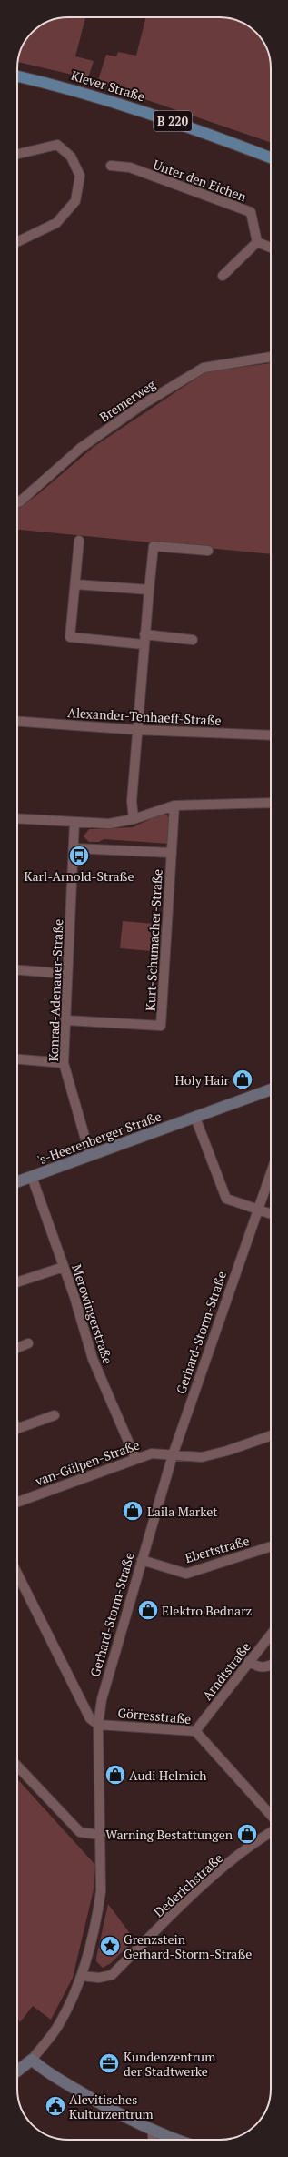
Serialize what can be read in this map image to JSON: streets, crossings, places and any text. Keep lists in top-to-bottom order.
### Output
{
  "streets": {
    "main road": ["Klever Straße", "B 220"],
    "street": [
      "Unter den Eichen",
      "Bremerweg",
      "Alexander-Tenhaeff-Straße",
      "Kurt-Schumacher-Straße",
      "Konrad-Adenauer-Straße",
      "'s-Heerenberger Straße",
      "Merowingerstraße",
      "Gerhard-Storm-Straße",
      "van-Gülpen-Straße",
      "Ebertstraße",
      "Arndtstraße",
      "Görresstraße",
      "Dederichstraße"
    ]
  },
  "crossings": [
    ["Kurt-Schumacher-Straße", "Konrad-Adenauer-Straße"],
    ["Konrad-Adenauer-Straße", "'s-Heerenberger Straße"],
    ["'s-Heerenberger Straße", "Merowingerstraße"],
    ["Merowingerstraße", "van-Gülpen-Straße"],
    ["Gerhard-Storm-Straße", "van-Gülpen-Straße"],
    ["Gerhard-Storm-Straße", "Ebertstraße"],
    ["Gerhard-Storm-Straße", "Görresstraße"],
    ["Gerhard-Storm-Straße", "Dederichstraße"],
    ["Arndtstraße", "Görresstraße"]
  ],
  "places": {
    "bus stop": ["Karl-Arnold-Straße"],
    "shop": [
      "Holy Hair",
      "Laila Market",
      "Elektro Bednarz",
      "Audi Helmich",
      "Warning Bestattungen"
    ],
    "place": ["Grenzstein Gerhard-Storm-Straße"],
    "office": ["Kundenzentrum der Stadtwerke"],
    "public building": ["Alevitisches Kulturzentrum"]
  }
}
